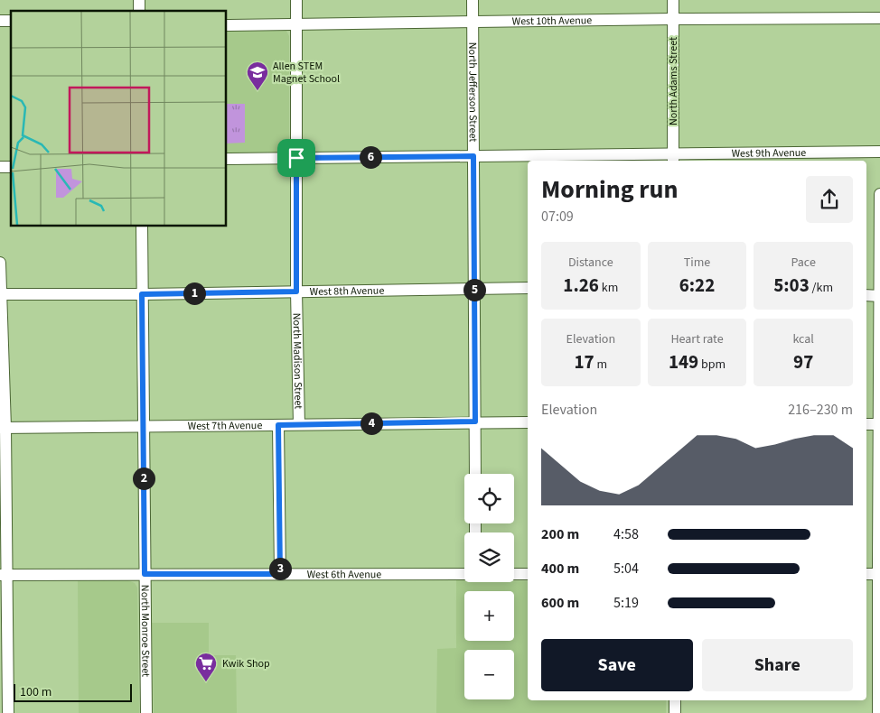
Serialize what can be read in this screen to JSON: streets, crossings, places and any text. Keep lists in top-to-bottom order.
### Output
{
  "streets": {
    "street": [
      "West 10th Avenue",
      "North Adams Street",
      "North Jefferson Street",
      "West 9th Avenue",
      "West 8th Avenue",
      "North Madison Street",
      "West 7th Avenue",
      "West 6th Avenue",
      "North Monroe Street"
    ]
  },
  "crossings": [
    ["West 10th Avenue", "North Adams Street"],
    ["West 10th Avenue", "North Jefferson Street"],
    ["West 10th Avenue", "North Madison Street"],
    ["North Adams Street", "West 9th Avenue"],
    ["North Jefferson Street", "West 9th Avenue"],
    ["North Jefferson Street", "West 8th Avenue"],
    ["North Jefferson Street", "West 7th Avenue"],
    ["West 9th Avenue", "North Madison Street"],
    ["West 8th Avenue", "North Madison Street"],
    ["West 8th Avenue", "North Monroe Street"],
    ["North Madison Street", "West 7th Avenue"],
    ["West 7th Avenue", "North Monroe Street"],
    ["West 6th Avenue", "North Monroe Street"]
  ],
  "places": {
    "school or university": ["Allen STEM Magnet School"],
    "supermarket": ["Kwik Shop"]
  },
  "scale_bar": "100 m",
  "page": {
    "pins": [
      "6",
      "5",
      "1",
      "4",
      "2",
      "3"
    ],
    "heading": ["Morning run", "07:09"],
    "stats": [
      ["Distance", "1.26 km"],
      ["Time", "6:22"],
      ["Pace", "5:03 /km"],
      ["Elevation", "17 m"],
      ["Heart rate", "149 bpm"],
      ["kcal", "97"]
    ],
    "chart": ["Elevation", "216–230 m"],
    "map_buttons": ["+", "−"],
    "list": [
      {
        "name": "200 m",
        "note": "4:58"
      },
      {
        "name": "400 m",
        "note": "5:04"
      },
      {
        "name": "600 m",
        "note": "5:19"
      }
    ],
    "buttons": ["Save", "Share"],
    "scale": "100 m"
  }
}
